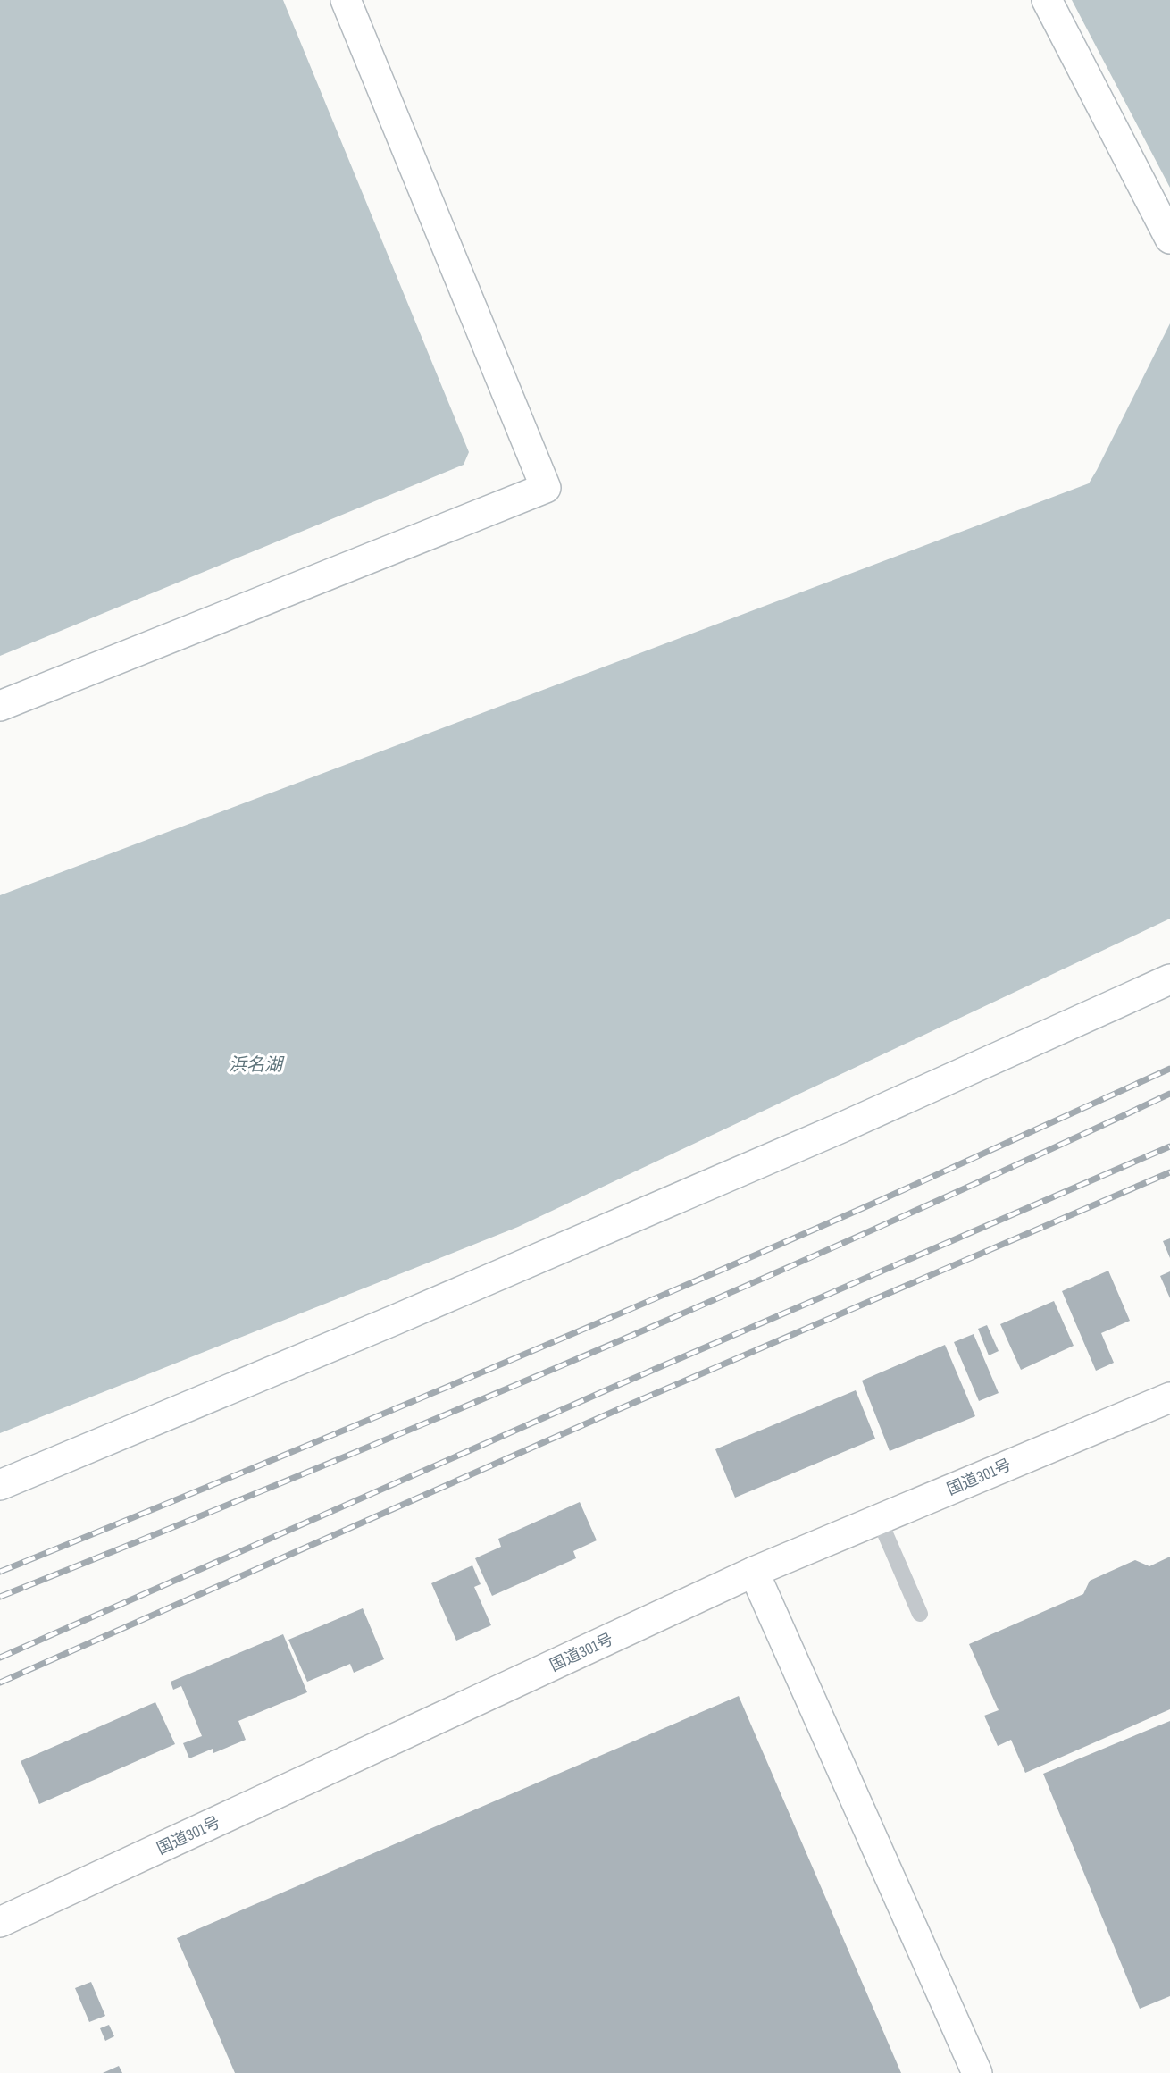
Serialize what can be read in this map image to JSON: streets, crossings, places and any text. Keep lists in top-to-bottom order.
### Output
{
  "streets": {
    "main road": ["国道301号"]
  },
  "water": ["浜名湖"]
}
